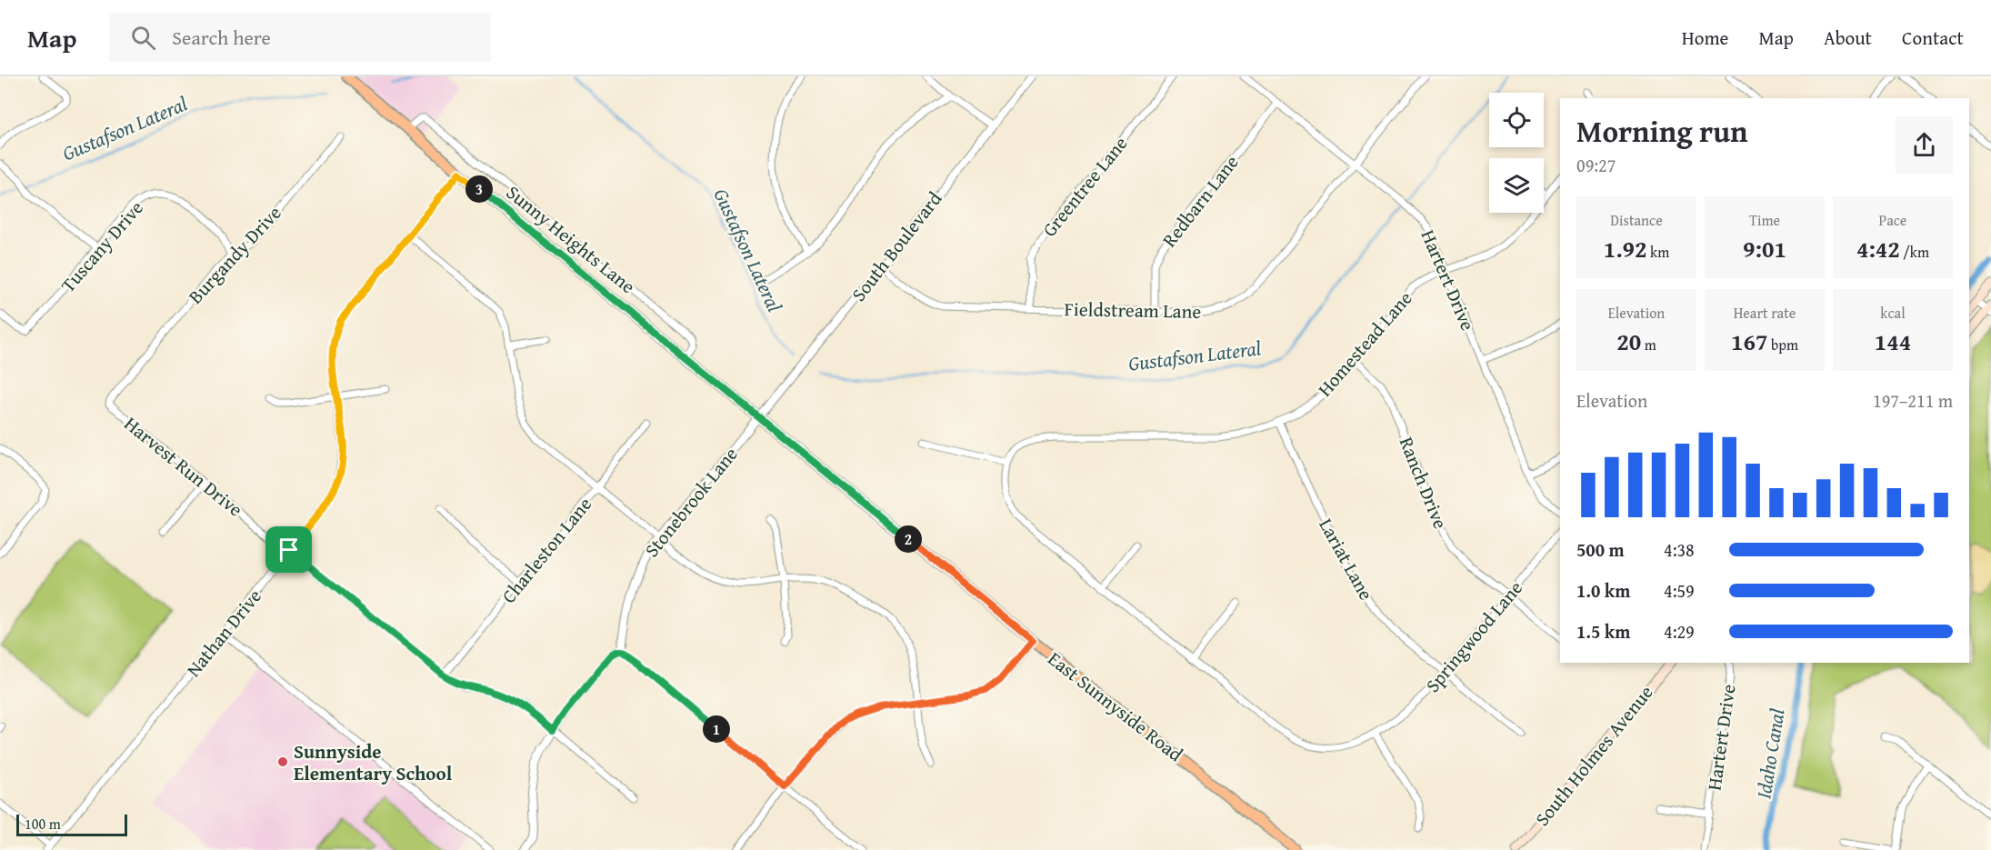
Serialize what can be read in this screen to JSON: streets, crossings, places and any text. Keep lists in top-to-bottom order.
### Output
{
  "streets": {
    "main road": ["East Sunnyside Road", "South Holmes Avenue"],
    "street": [
      "Greentree Lane",
      "Redbarn Lane",
      "Sunny Heights Lane",
      "Tuscany Drive",
      "South Boulevard",
      "Burgandy Drive",
      "Hartert Drive",
      "Fieldstream Lane",
      "Homestead Lane",
      "Harvest Run Drive",
      "Ranch Drive",
      "Stonebrook Lane",
      "Charleston Lane",
      "Lariat Lane",
      "Nathan Drive",
      "Springwood Lane"
    ]
  },
  "crossings": [
    ["Greentree Lane", "Fieldstream Lane"],
    ["Redbarn Lane", "Hartert Drive"],
    ["Redbarn Lane", "Fieldstream Lane"],
    ["Sunny Heights Lane", "East Sunnyside Road"],
    ["Tuscany Drive", "Burgandy Drive"],
    ["South Boulevard", "Fieldstream Lane"],
    ["South Boulevard", "Stonebrook Lane"],
    ["South Boulevard", "East Sunnyside Road"],
    ["Burgandy Drive", "Harvest Run Drive"],
    ["Hartert Drive", "Fieldstream Lane"],
    ["Hartert Drive", "Homestead Lane"],
    ["Homestead Lane", "Ranch Drive"],
    ["Homestead Lane", "Lariat Lane"],
    ["Homestead Lane", "Springwood Lane"],
    ["Harvest Run Drive", "Charleston Lane"],
    ["Harvest Run Drive", "Nathan Drive"],
    ["Ranch Drive", "Springwood Lane"],
    ["Stonebrook Lane", "East Sunnyside Road"],
    ["Lariat Lane", "Springwood Lane"],
    ["Nathan Drive", "East Sunnyside Road"]
  ],
  "water": ["Gustafson Lateral", "Idaho Canal"],
  "places": ["Sunnyside Elementary School"],
  "scale_bar": "100 m",
  "page": {
    "header": "Map",
    "search": "Search here",
    "nav": [
      "Home",
      "Map",
      "About",
      "Contact"
    ],
    "heading": ["Morning run", "09:27"],
    "pins": ["3", "2", "1"],
    "stats": [
      ["Distance", "1.92 km"],
      ["Time", "9:01"],
      ["Pace", "4:42 /km"],
      ["Elevation", "20 m"],
      ["Heart rate", "167 bpm"],
      ["kcal", "144"]
    ],
    "chart": ["Elevation", "197–211 m"],
    "list": [
      {
        "name": "500 m",
        "note": "4:38"
      },
      {
        "name": "1.0 km",
        "note": "4:59"
      },
      {
        "name": "1.5 km",
        "note": "4:29"
      }
    ],
    "scale": "100 m"
  }
}
